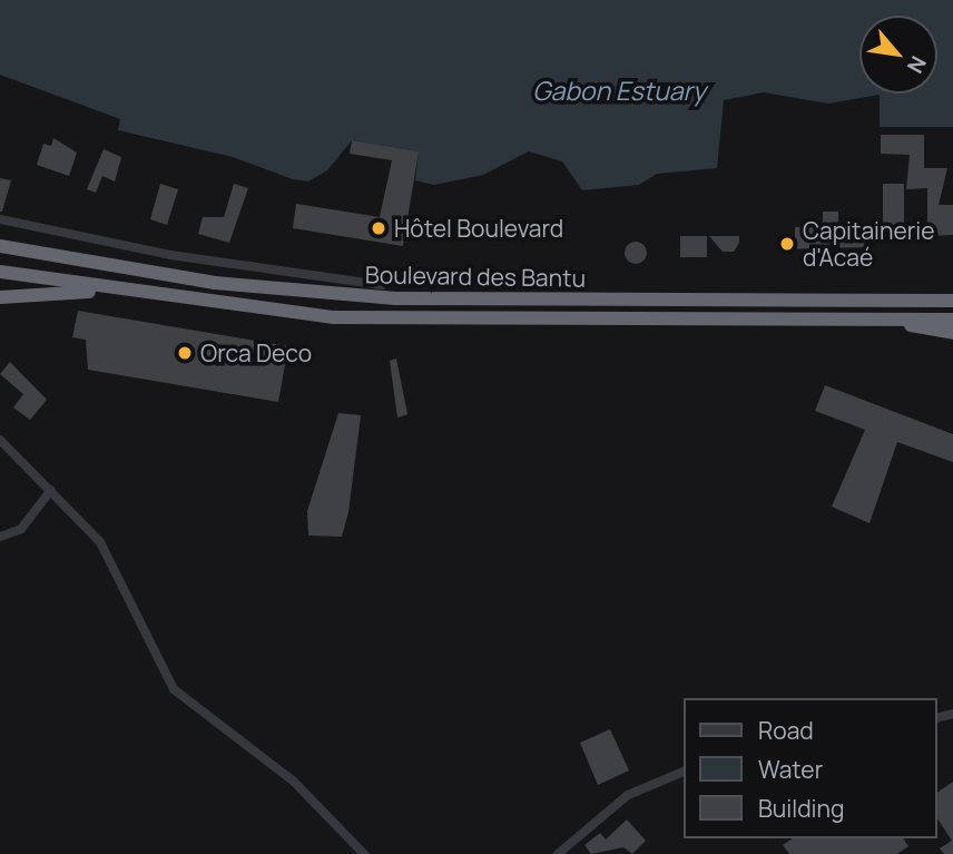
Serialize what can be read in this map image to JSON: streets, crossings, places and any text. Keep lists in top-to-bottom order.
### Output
{
  "streets": {
    "highway": ["Boulevard des Bantu"]
  },
  "water": ["Gabon Estuary"],
  "places": ["Hôtel Boulevard", "Capitainerie d'Acaé", "Orca Deco"],
  "legend": ["Road", "Water", "Building"],
  "north": "bottom right"
}
